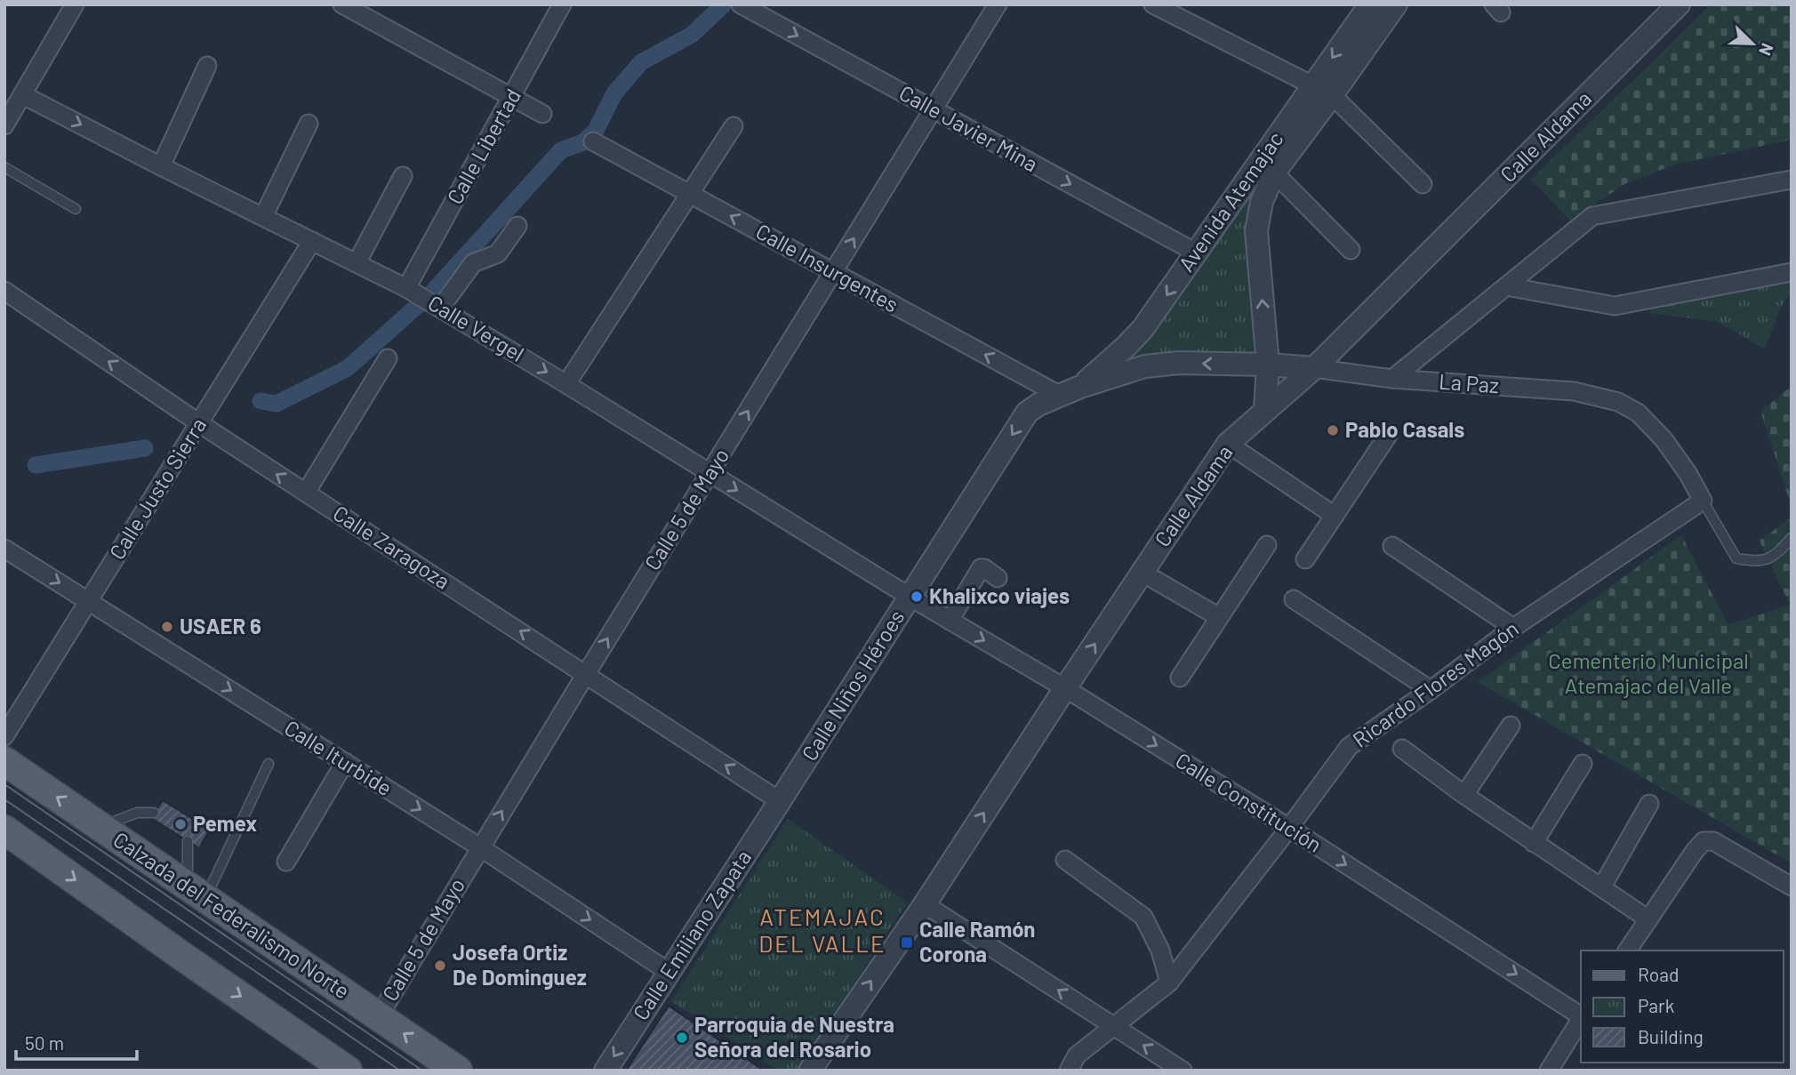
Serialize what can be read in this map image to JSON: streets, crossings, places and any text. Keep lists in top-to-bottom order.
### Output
{
  "streets": {
    "main road": ["Calzada del Federalismo Norte"],
    "street": [
      "Calle Javier Mina",
      "Calle Aldama",
      "Calle Libertad",
      "Avenida Atemajac",
      "Calle Insurgentes",
      "Calle Vergel",
      "La Paz",
      "Calle Justo Sierra",
      "Calle 5 de Mayo",
      "Calle Zaragoza",
      "Ricardo Flores Magón",
      "Calle Niños Héroes",
      "Calle Iturbide",
      "Calle Constitución",
      "Calle Emiliano Zapata"
    ]
  },
  "crossings": [
    ["Calle Javier Mina", "Avenida Atemajac"],
    ["Calle Javier Mina", "Calle 5 de Mayo"],
    ["Calle Aldama", "Avenida Atemajac"],
    ["Calle Aldama", "La Paz"],
    ["Calle Aldama", "Calle Constitución"],
    ["Calle Libertad", "Calle Vergel"],
    ["Avenida Atemajac", "Calle Insurgentes"],
    ["Avenida Atemajac", "La Paz"],
    ["Avenida Atemajac", "Calle Niños Héroes"],
    ["Calle Insurgentes", "La Paz"],
    ["Calle Insurgentes", "Calle 5 de Mayo"],
    ["Calle Insurgentes", "Calle Niños Héroes"],
    ["Calle Vergel", "Calle Justo Sierra"],
    ["Calle Vergel", "Calle 5 de Mayo"],
    ["Calle Vergel", "Calle Niños Héroes"],
    ["Calle Vergel", "Calle Constitución"],
    ["La Paz", "Ricardo Flores Magón"],
    ["La Paz", "Calle Niños Héroes"],
    ["Calle Justo Sierra", "Calle Zaragoza"],
    ["Calle Justo Sierra", "Calle Iturbide"],
    ["Calle 5 de Mayo", "Calle Zaragoza"],
    ["Calle 5 de Mayo", "Calle Iturbide"],
    ["Calle 5 de Mayo", "Calzada del Federalismo Norte"],
    ["Calle Zaragoza", "Calle Niños Héroes"],
    ["Calle Zaragoza", "Calle Emiliano Zapata"],
    ["Ricardo Flores Magón", "Calle Constitución"],
    ["Calle Niños Héroes", "Calle Constitución"],
    ["Calle Niños Héroes", "Calle Emiliano Zapata"],
    ["Calle Iturbide", "Calle Emiliano Zapata"]
  ],
  "one_way": [
    "Calle Javier Mina",
    "Calle Aldama",
    "Calle Insurgentes",
    "Calle Vergel",
    "Calle 5 de Mayo",
    "Calle Zaragoza",
    "Calle Niños Héroes",
    "Calle Iturbide",
    "Calle Emiliano Zapata"
  ],
  "districts": ["ATEMAJAC DEL VALLE"],
  "parks": ["Cementerio Municipal Atemajac del Valle"],
  "places": {
    "other": [
      "Pablo Casals",
      "Khalixco viajes",
      "USAER 6",
      "Pemex",
      "Josefa Ortiz De Dominguez",
      "Parroquia de Nuestra Señora del Rosario"
    ],
    "transit": ["Calle Ramón Corona"]
  },
  "legend": ["Road", "Park", "Building"],
  "scale_bar": "50 m",
  "north": "bottom right"
}
